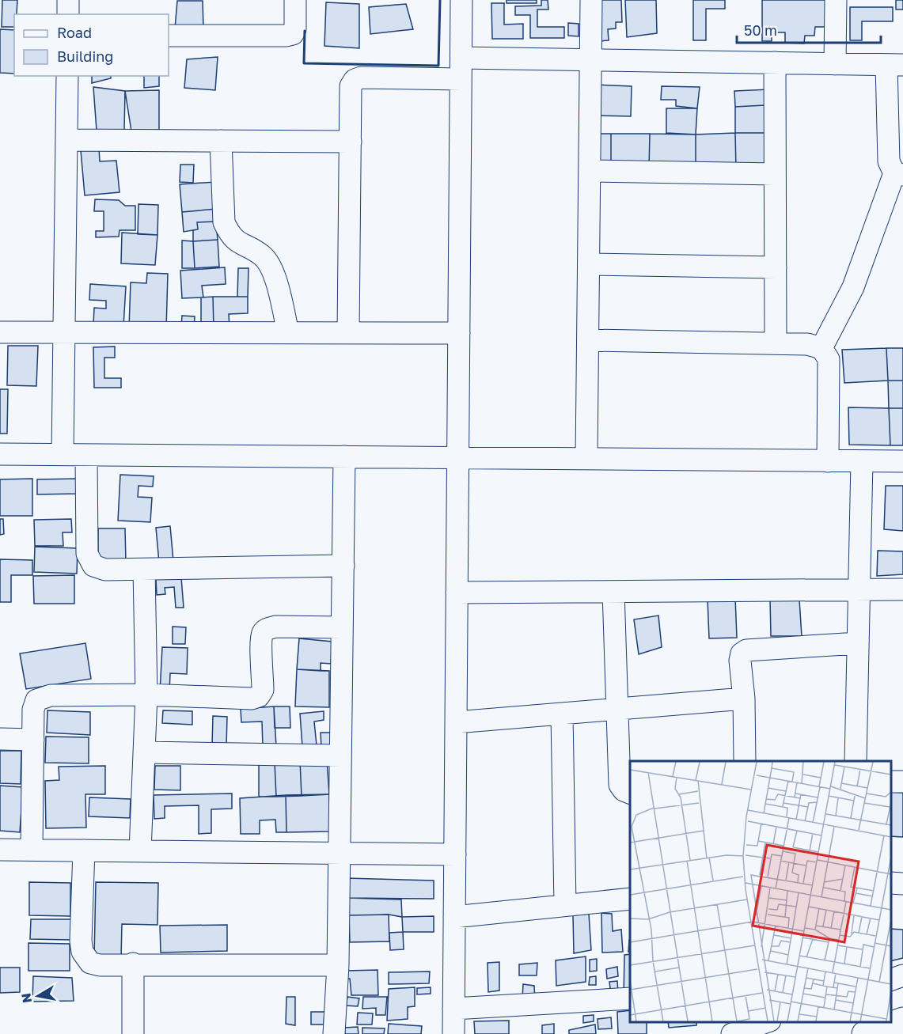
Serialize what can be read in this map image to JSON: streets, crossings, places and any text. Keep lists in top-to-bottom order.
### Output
{
  "legend": ["Road", "Building"],
  "scale_bar": "50 m",
  "north": "left"
}
